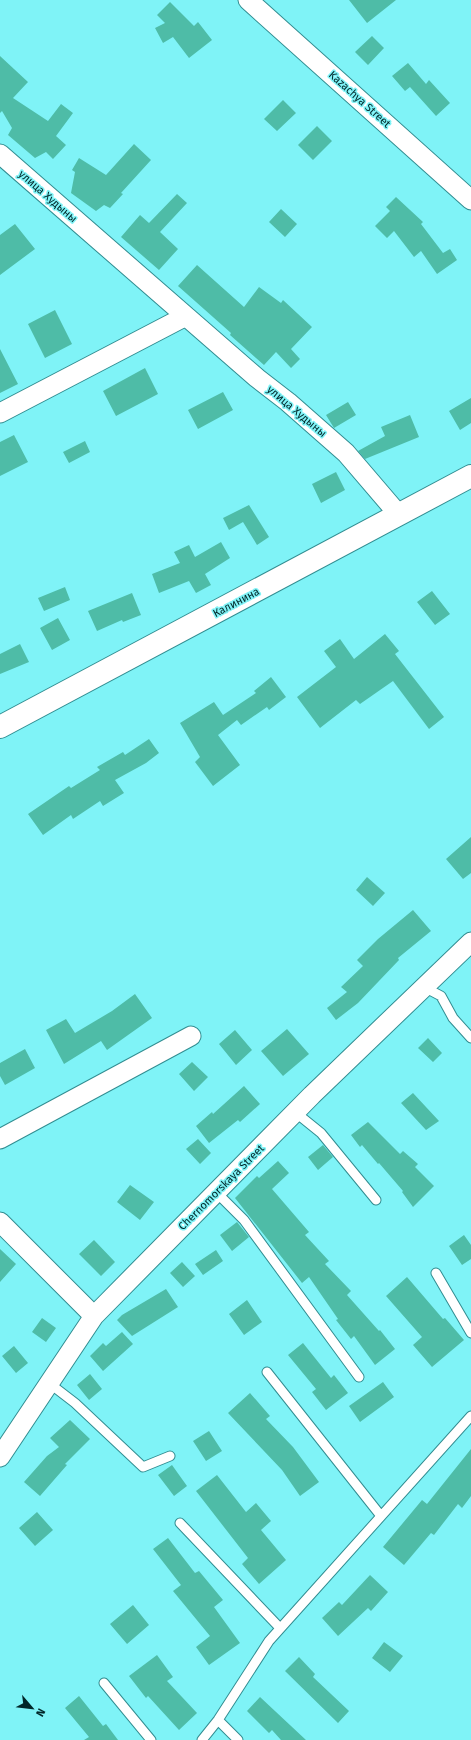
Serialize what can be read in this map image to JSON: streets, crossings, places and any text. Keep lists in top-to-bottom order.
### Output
{
  "streets": {
    "street": [
      "Kazachya Street",
      "улица Худыны",
      "Калинина",
      "Chernomorskaya Street"
    ]
  },
  "crossings": [
    ["улица Худыны", "Калинина"]
  ],
  "north": "bottom right"
}
